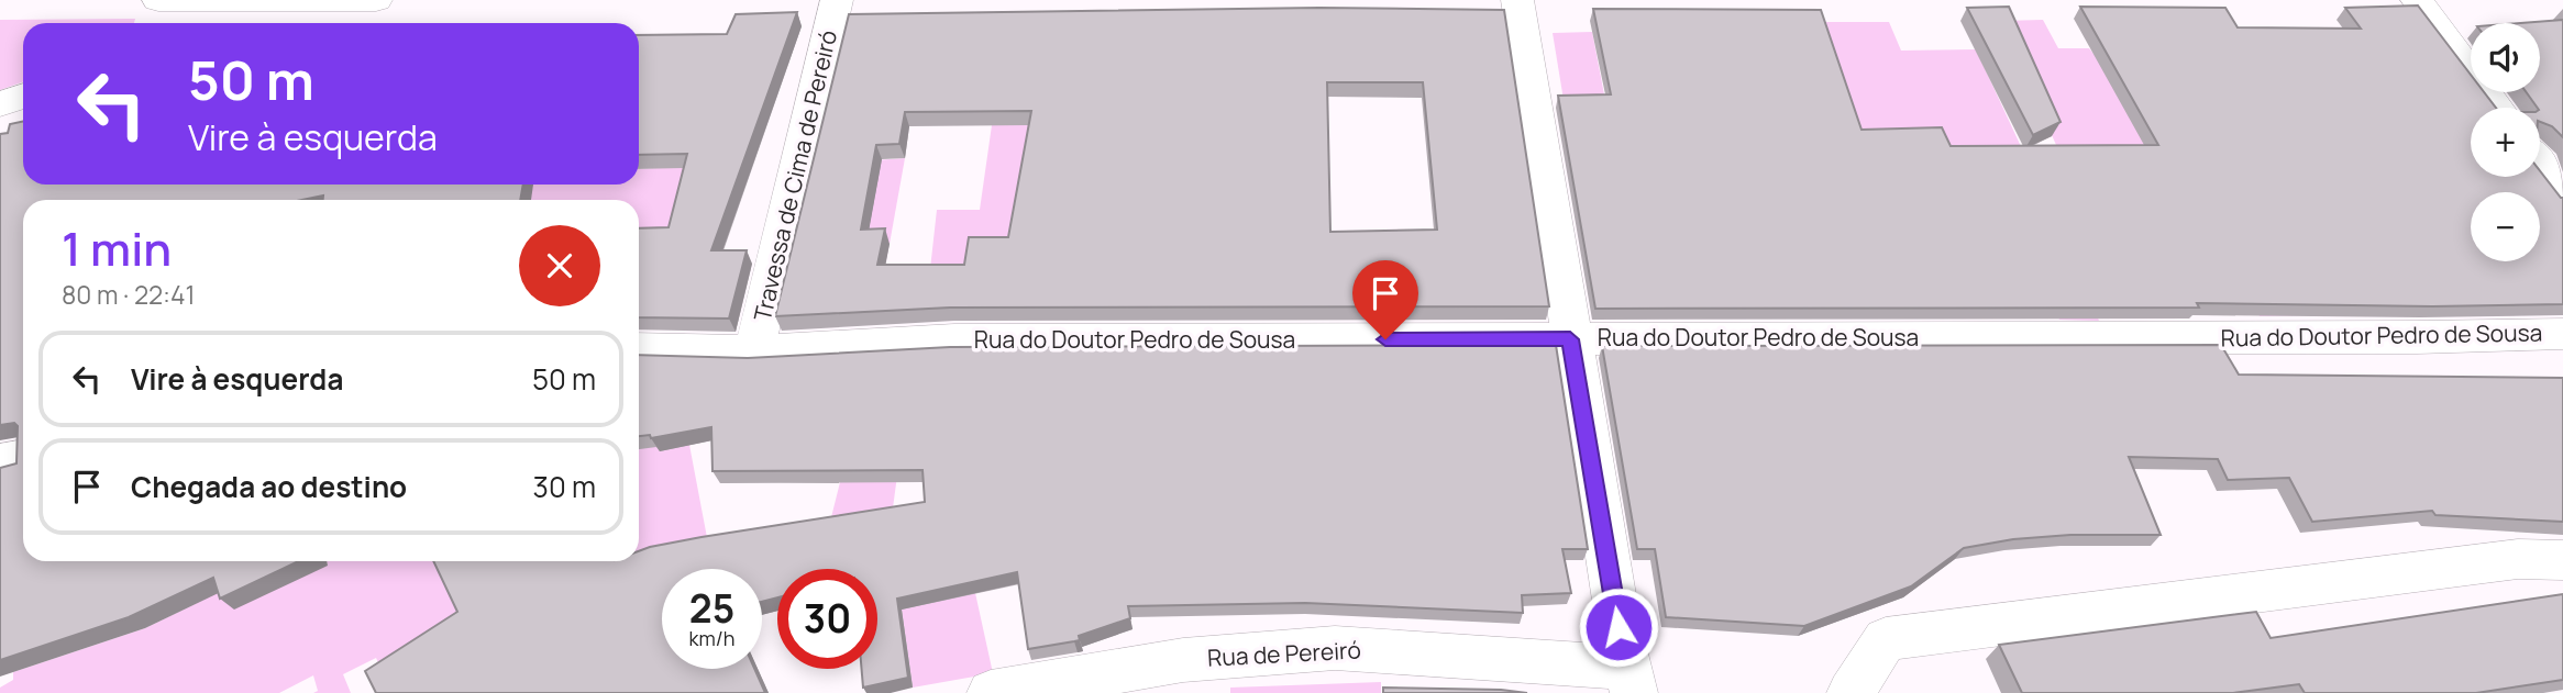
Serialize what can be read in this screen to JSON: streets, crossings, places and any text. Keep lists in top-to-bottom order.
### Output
{
  "streets": {
    "street": ["Travessa de Cima de Pereiró", "Rua do Doutor Pedro de Sousa", "Rua de Pereiró"]
  },
  "crossings": [
    ["Travessa de Cima de Pereiró", "Rua do Doutor Pedro de Sousa"]
  ],
  "page": {
    "map_buttons": ["+", "−"],
    "turn": ["50 m", "Vire à esquerda"],
    "heading": ["1 min", "80 m · 22:41"],
    "list": [
      {
        "name": "Vire à esquerda",
        "value": "50 m"
      },
      {
        "name": "Chegada ao destino",
        "value": "30 m"
      }
    ],
    "speed": "25 km/h",
    "limit": "30"
  }
}
